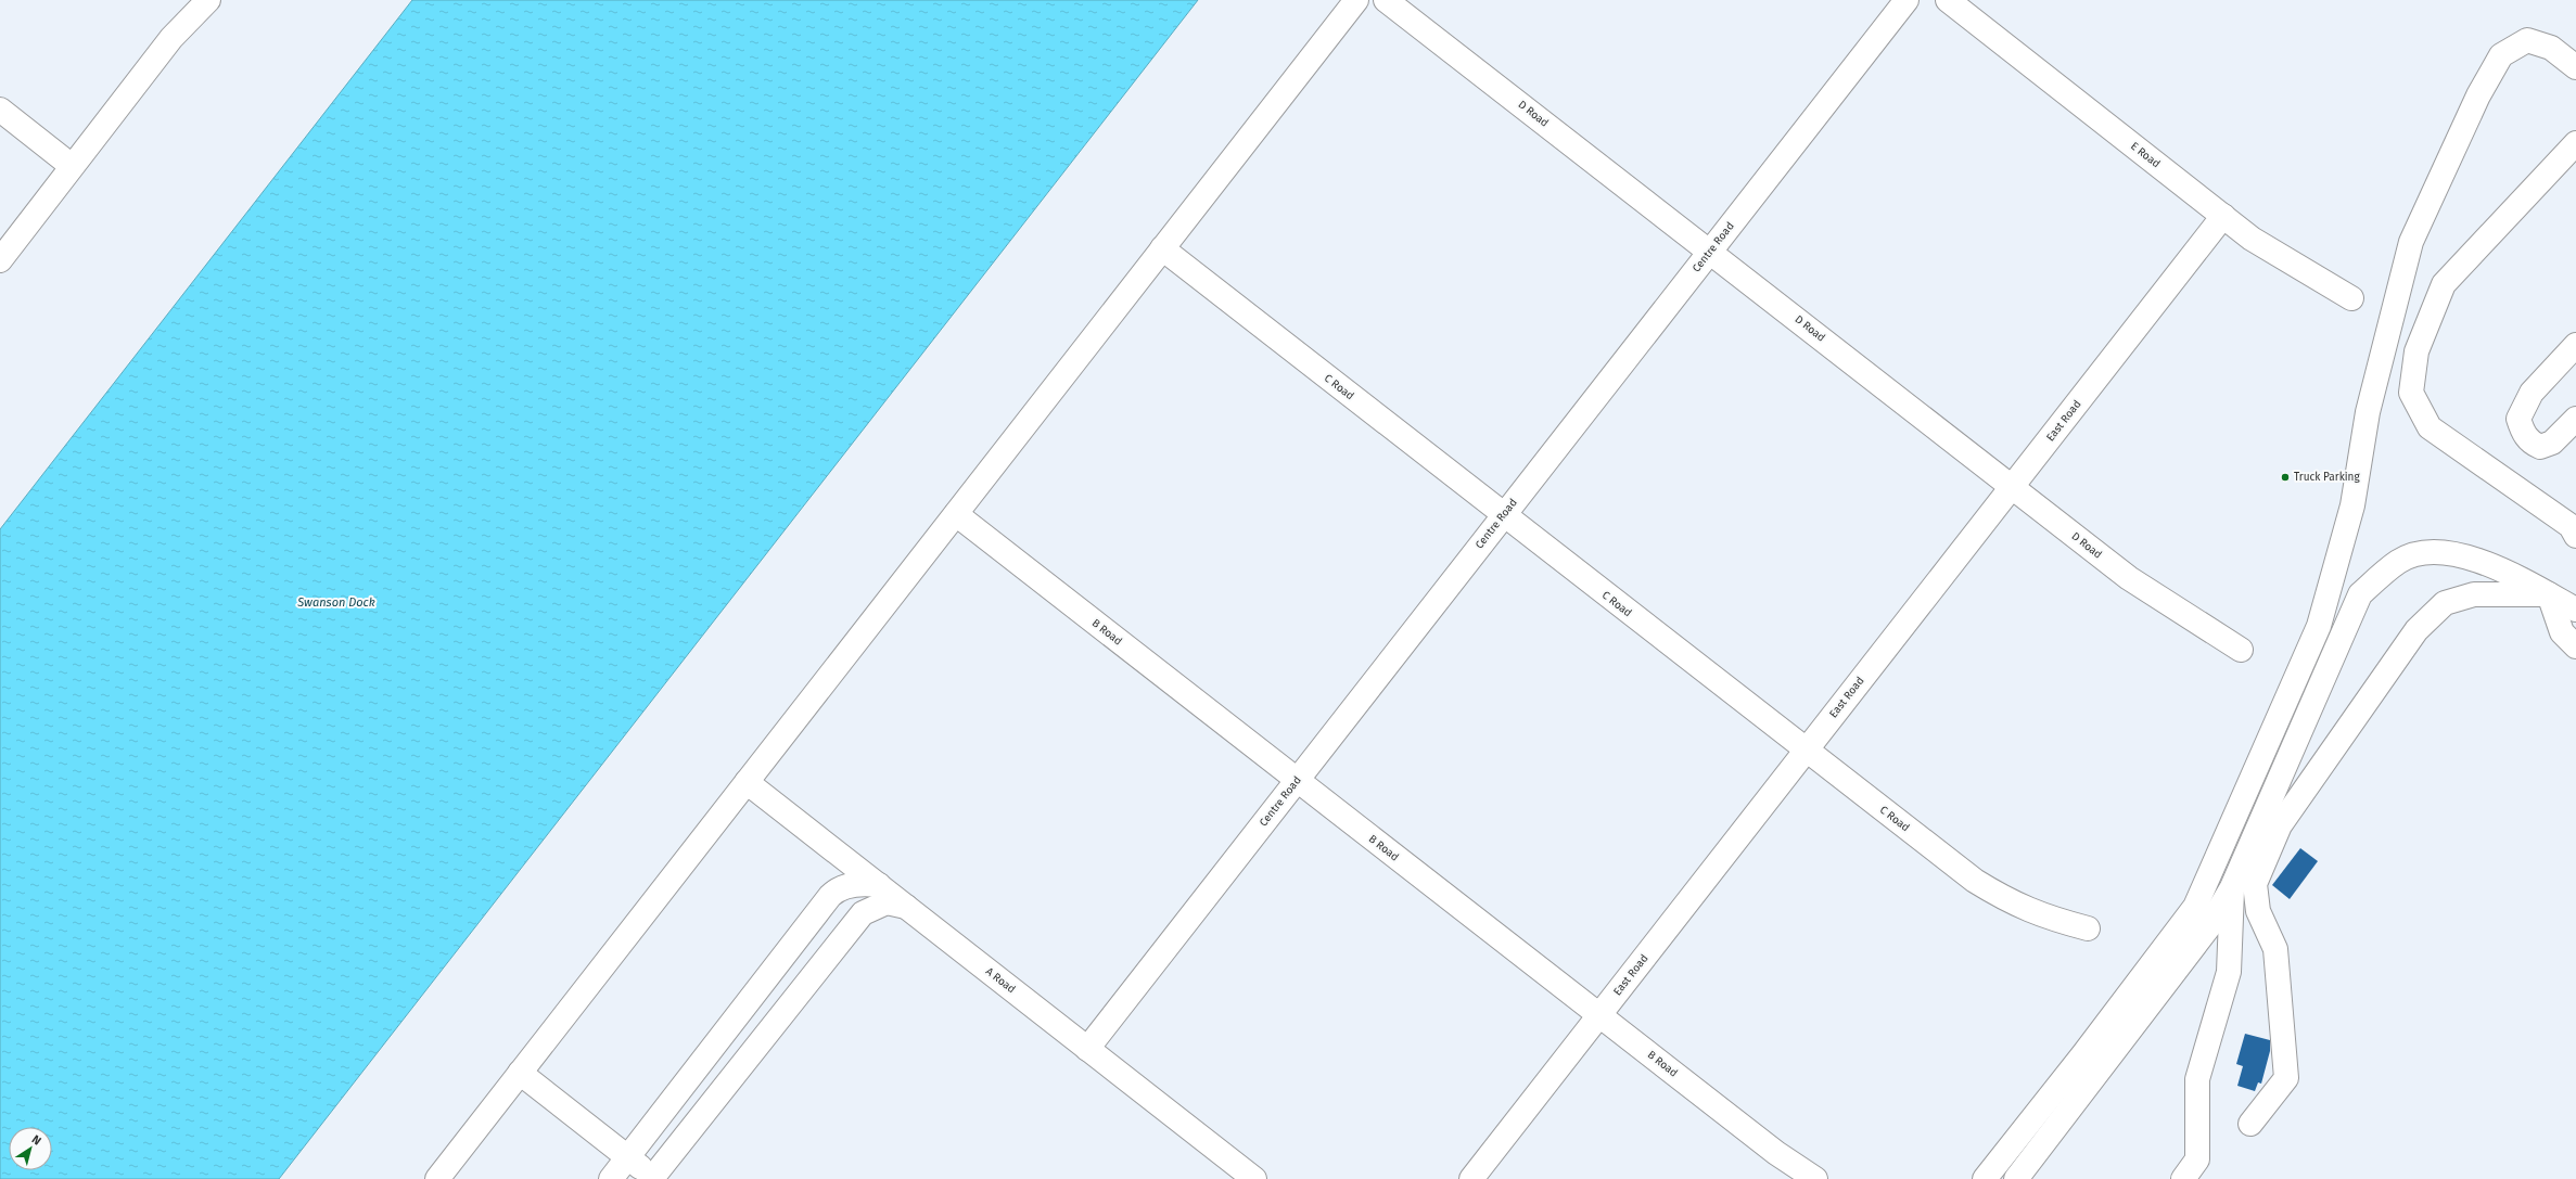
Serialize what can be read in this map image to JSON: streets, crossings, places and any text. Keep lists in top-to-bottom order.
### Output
{
  "streets": {
    "street": [
      "D Road",
      "E Road",
      "Centre Road",
      "C Road",
      "East Road",
      "B Road",
      "A Road"
    ]
  },
  "crossings": [
    ["D Road", "Centre Road"],
    ["D Road", "East Road"],
    ["E Road", "East Road"],
    ["Centre Road", "C Road"],
    ["Centre Road", "B Road"],
    ["Centre Road", "A Road"],
    ["C Road", "East Road"],
    ["East Road", "B Road"]
  ],
  "water": ["Swanson Dock"],
  "places": ["Truck Parking"],
  "north": "top right"
}
